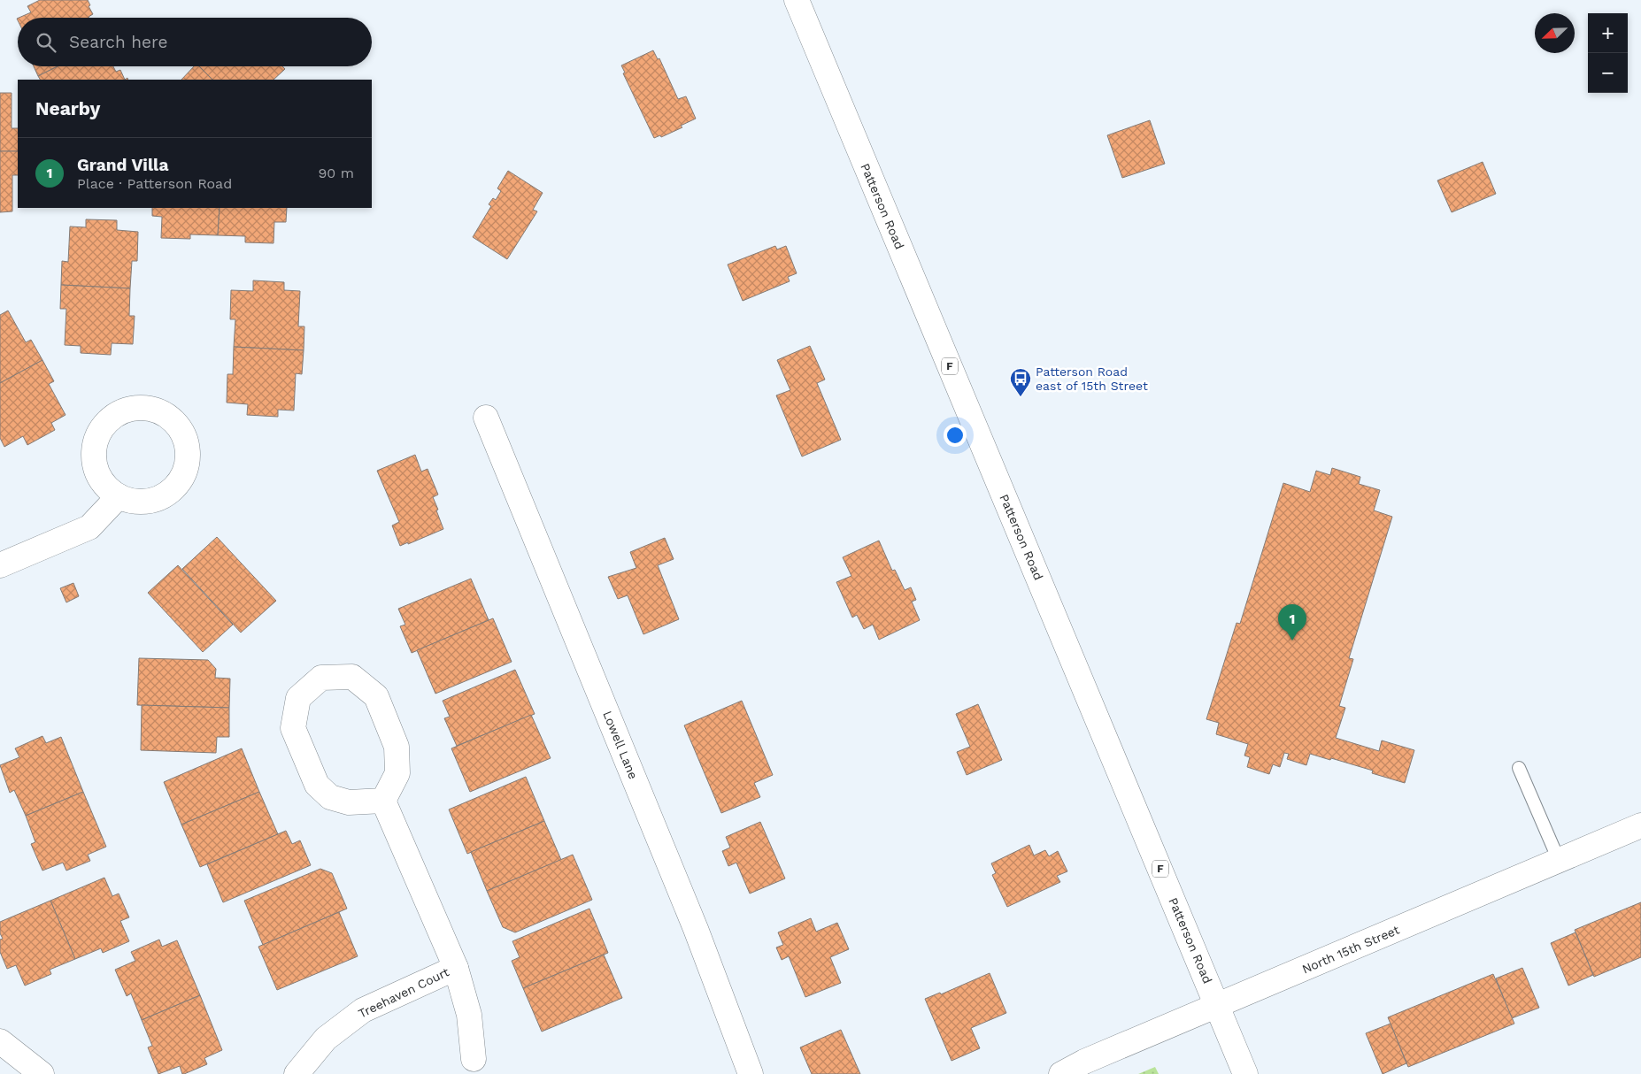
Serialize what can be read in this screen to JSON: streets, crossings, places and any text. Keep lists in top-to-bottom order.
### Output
{
  "streets": {
    "street": [
      "Patterson Road",
      "F",
      "Lowell Lane",
      "North 15th Street",
      "Treehaven Court"
    ]
  },
  "crossings": [
    ["Patterson Road", "North 15th Street"]
  ],
  "places": {
    "bus stop": ["Patterson Road east of 15th Street"]
  },
  "north": "bottom left",
  "page": {
    "map_buttons": ["+", "−"],
    "search": "Search here",
    "heading": "Nearby",
    "list": [
      {
        "mark": "1",
        "name": "Grand Villa",
        "note": "Place · Patterson Road",
        "value": "90 m"
      }
    ],
    "pins": "1"
  }
}
